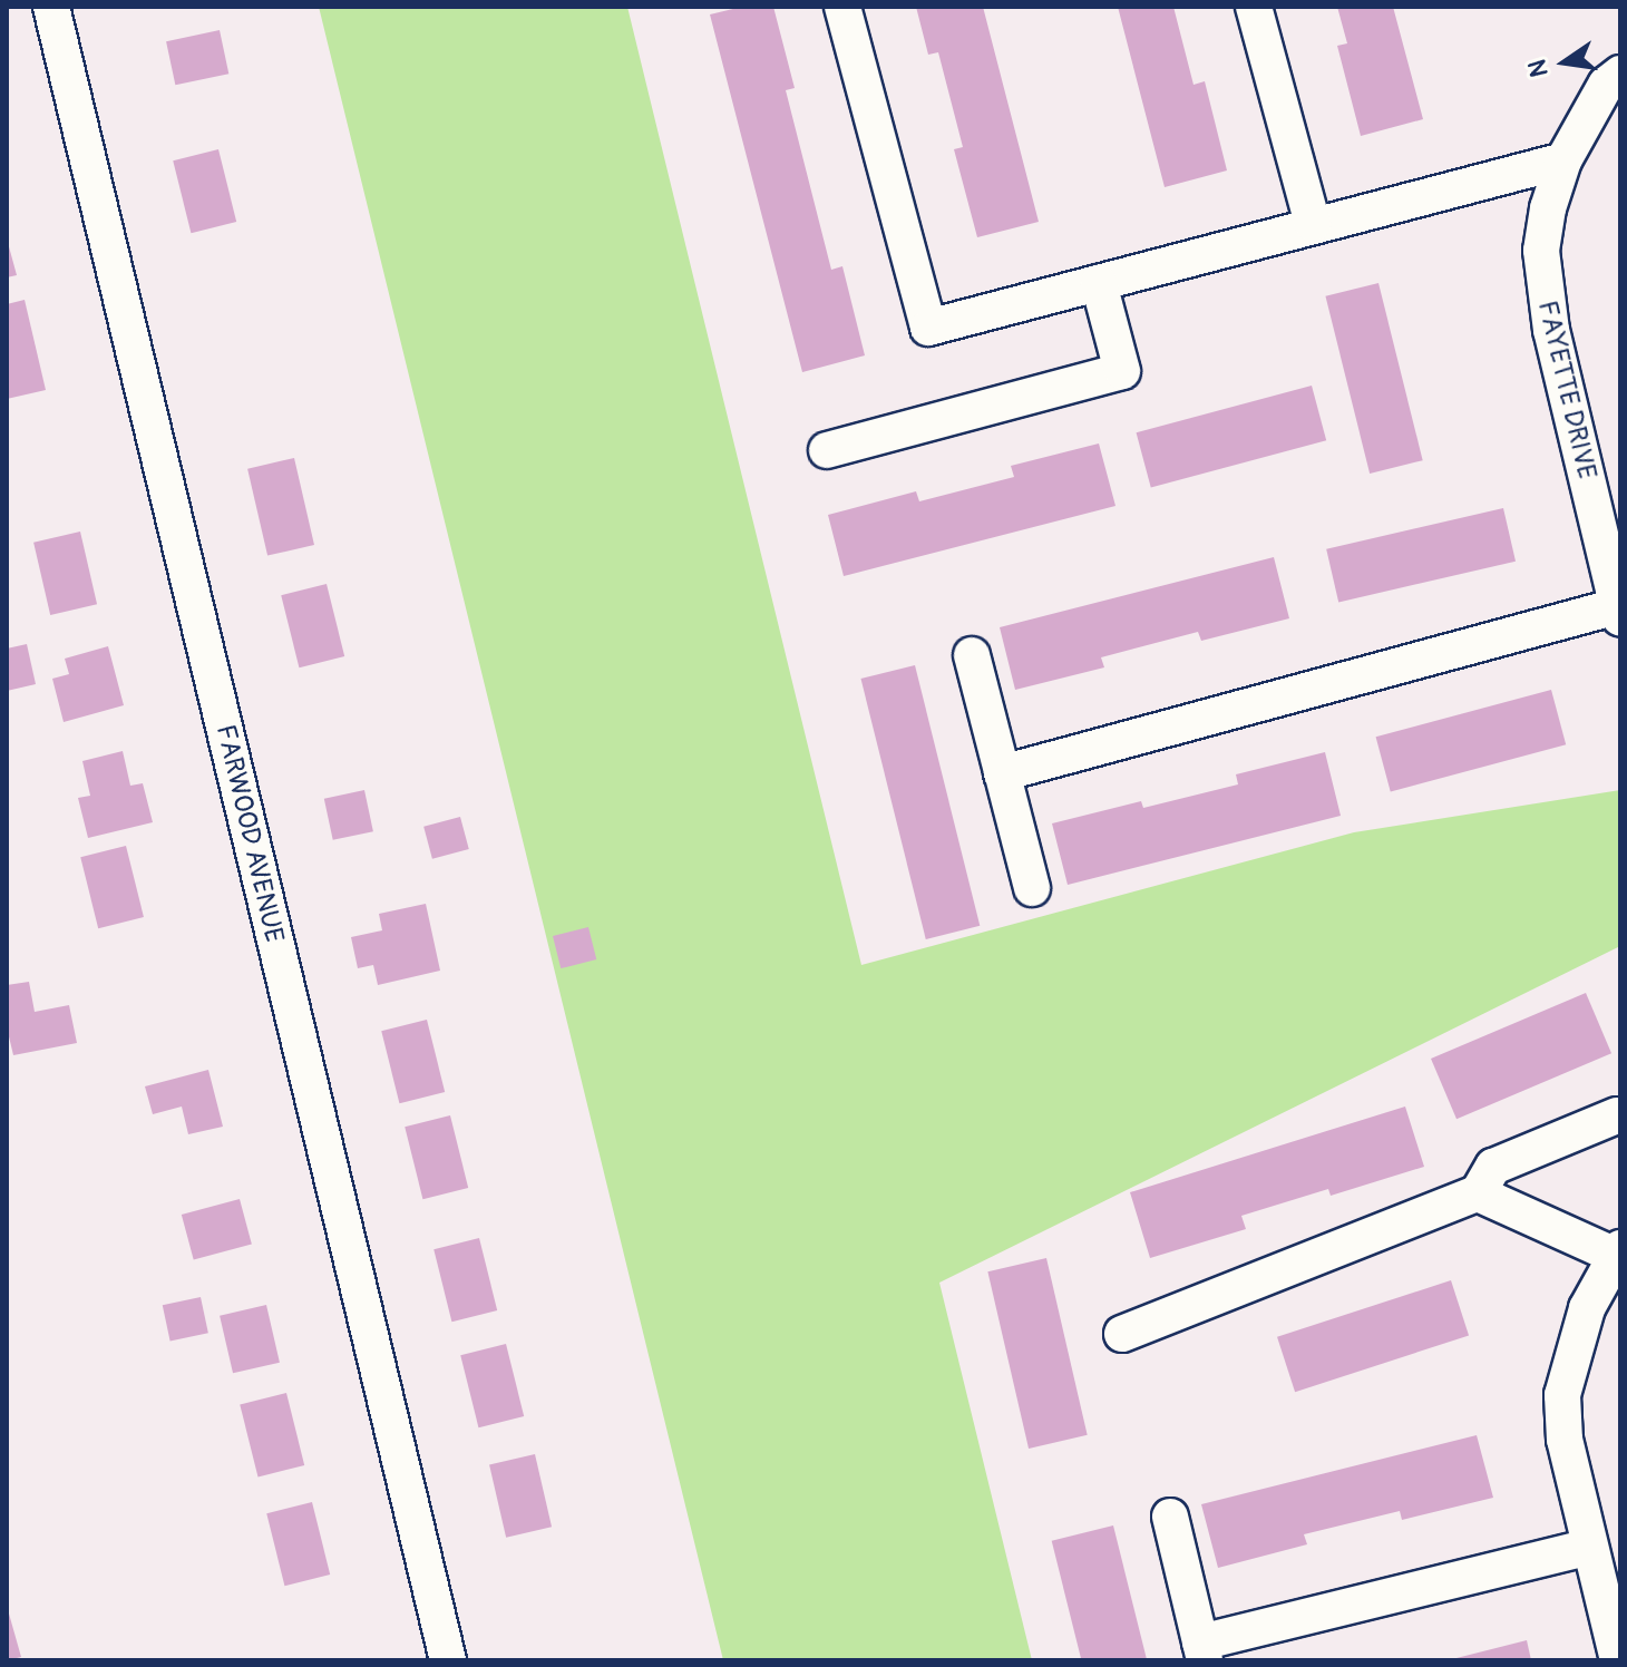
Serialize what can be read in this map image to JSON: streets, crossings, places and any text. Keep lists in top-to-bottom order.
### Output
{
  "streets": {
    "street": ["FAYETTE DRIVE", "FARWOOD AVENUE"]
  },
  "north": "left"
}
